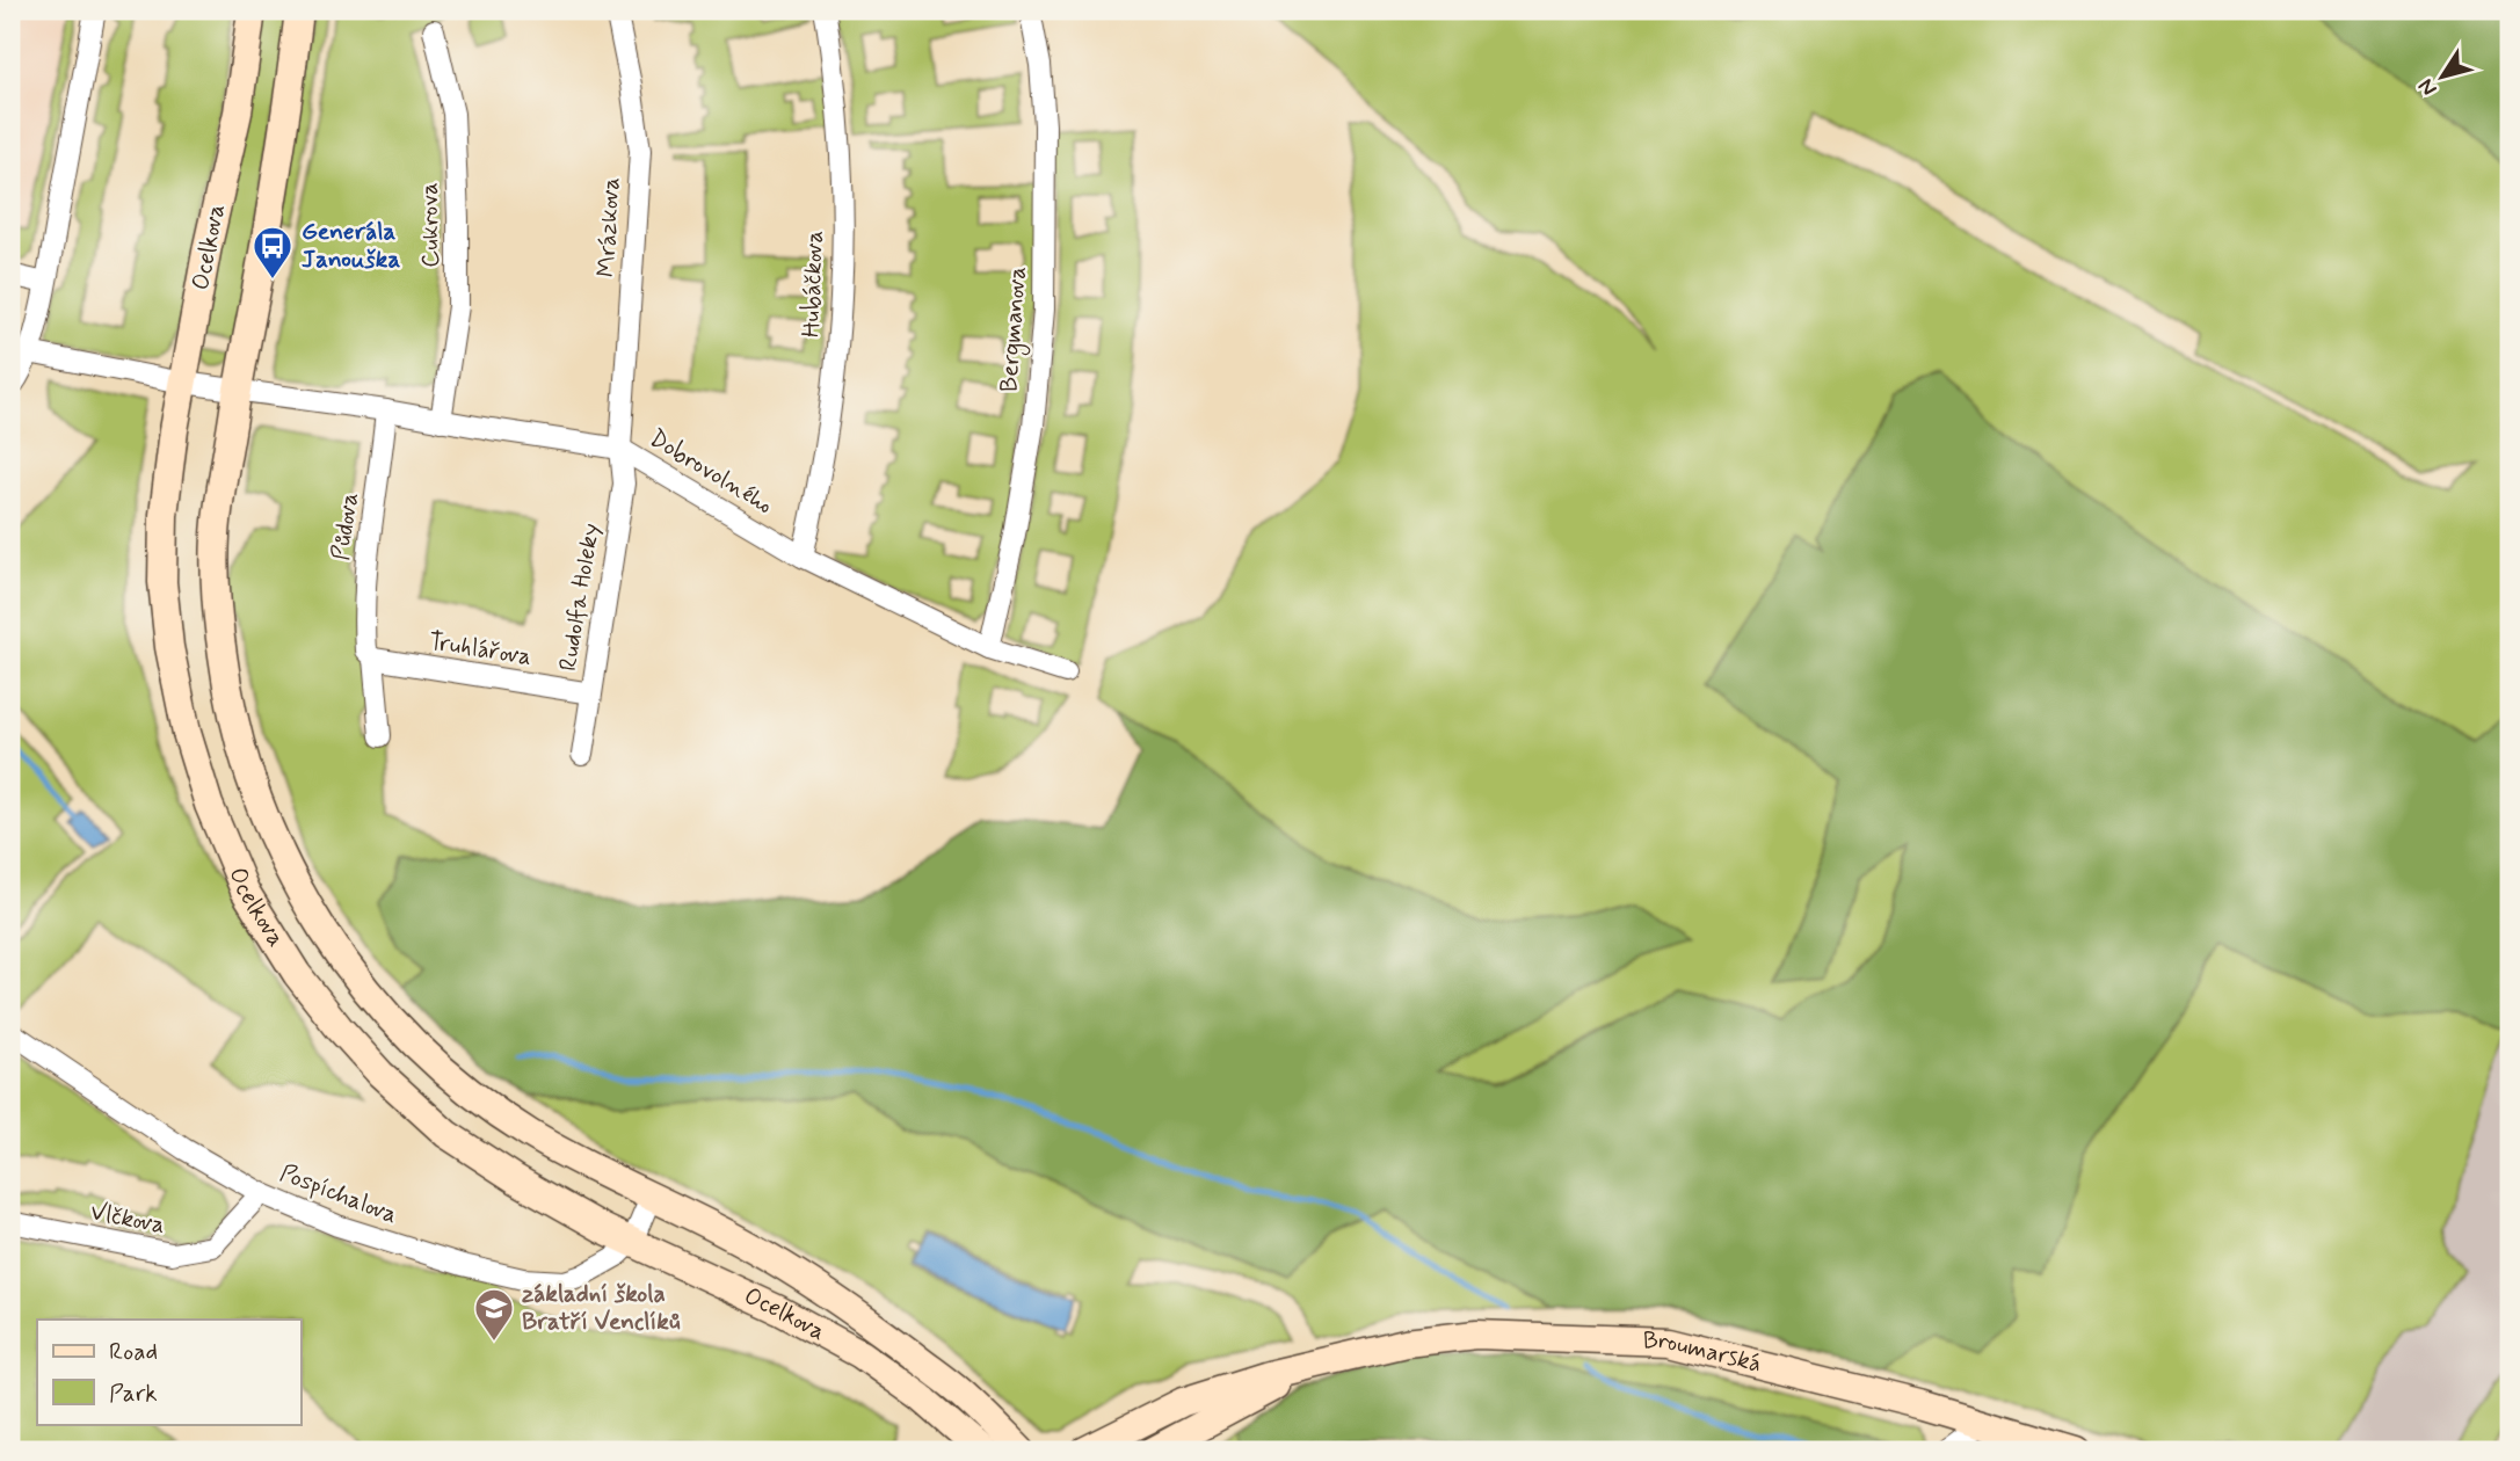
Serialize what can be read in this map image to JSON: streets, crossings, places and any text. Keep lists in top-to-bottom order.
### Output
{
  "streets": {
    "street": [
      "Cukrova",
      "Mrázkova",
      "Ocelkova",
      "Hubáčkova",
      "Bergmanova",
      "Dobrovolného",
      "Půdova",
      "Rudolfa Holeky",
      "Truhlářova",
      "Pospíchalova",
      "Vlčkova",
      "Broumarská"
    ]
  },
  "crossings": [
    ["Cukrova", "Dobrovolného"],
    ["Mrázkova", "Dobrovolného"],
    ["Mrázkova", "Rudolfa Holeky"],
    ["Ocelkova", "Dobrovolného"],
    ["Ocelkova", "Pospíchalova"],
    ["Hubáčkova", "Dobrovolného"],
    ["Bergmanova", "Dobrovolného"],
    ["Dobrovolného", "Půdova"],
    ["Dobrovolného", "Rudolfa Holeky"],
    ["Půdova", "Truhlářova"],
    ["Rudolfa Holeky", "Truhlářova"],
    ["Pospíchalova", "Vlčkova"]
  ],
  "places": {
    "bus stop": ["Generála Janouška"],
    "school or university": ["základní škola Bratří Venclíků"]
  },
  "legend": ["Road", "Park"],
  "north": "bottom left"
}
